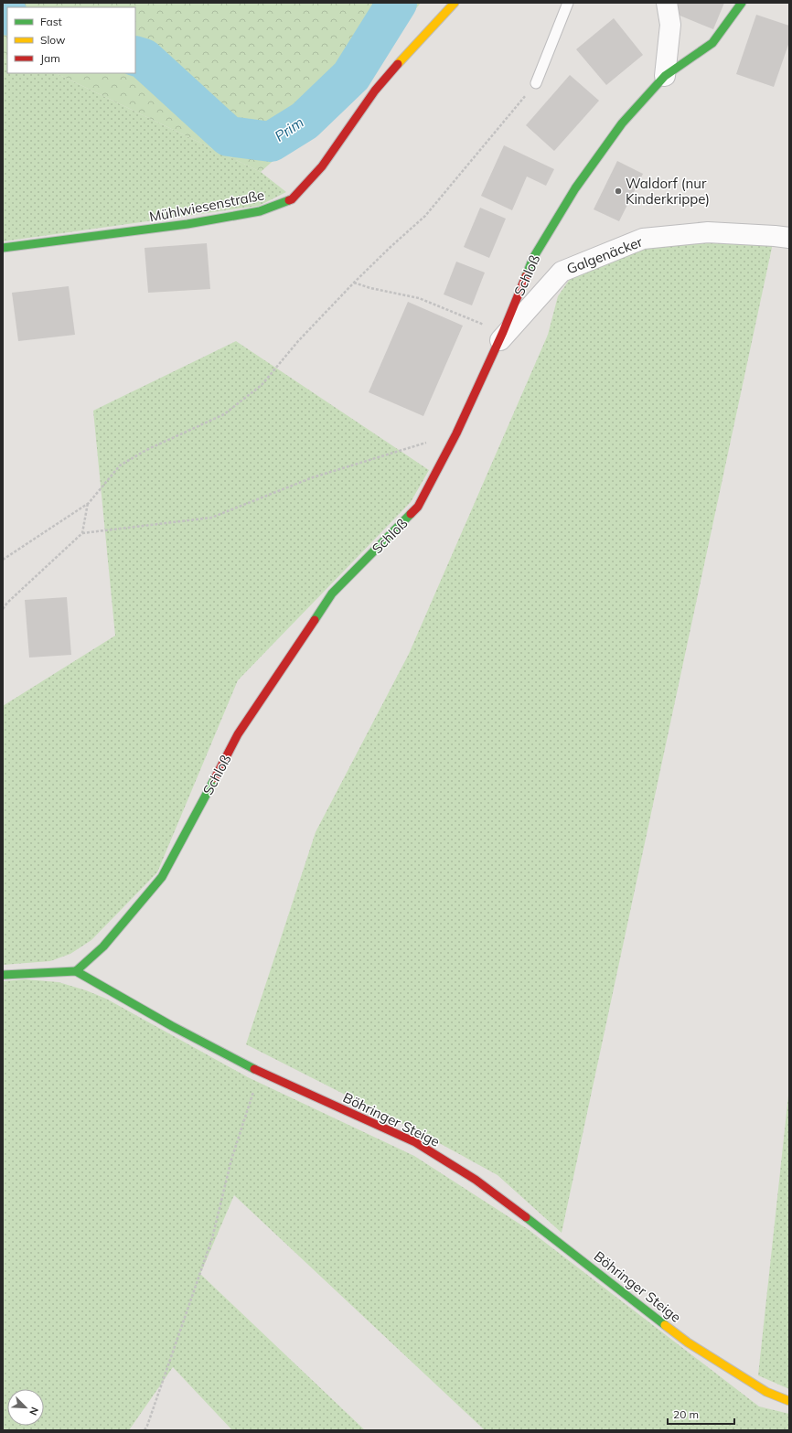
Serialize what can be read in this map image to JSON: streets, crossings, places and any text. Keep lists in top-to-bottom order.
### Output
{
  "streets": {
    "street": [
      "Mühlwiesenstraße",
      "Galgenäcker",
      "Schloß",
      "Böhringer Steige"
    ]
  },
  "crossings": [
    ["Galgenäcker", "Schloß"],
    ["Schloß", "Böhringer Steige"]
  ],
  "water": ["Prim"],
  "places": ["Waldorf (nur Kinderkrippe)"],
  "legend": ["Fast", "Slow", "Jam"],
  "scale_bar": "20 m",
  "north": "bottom right"
}
